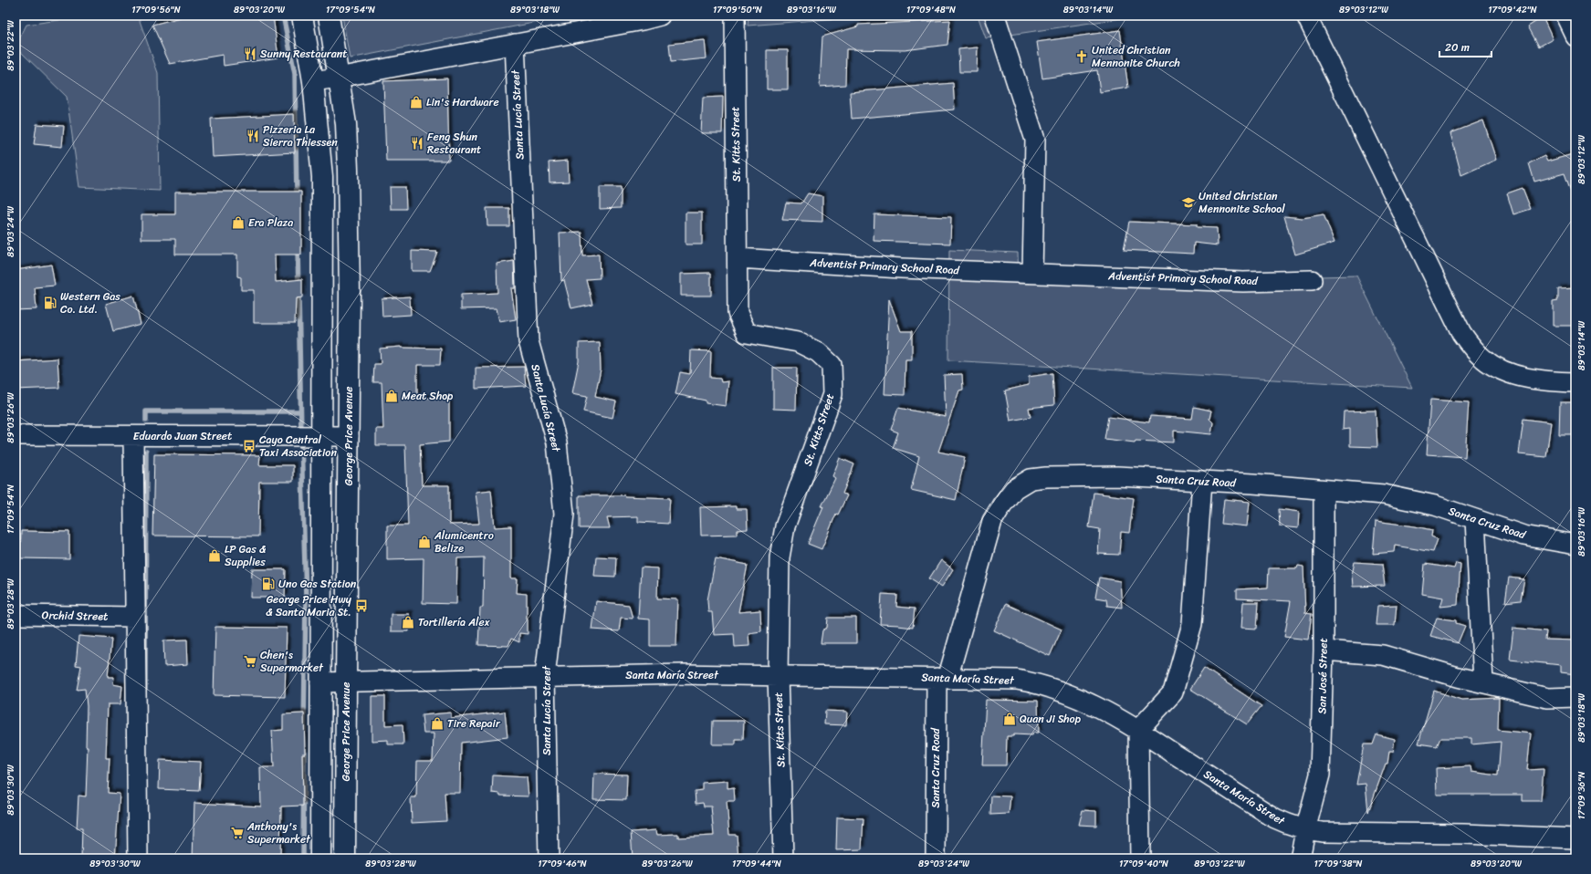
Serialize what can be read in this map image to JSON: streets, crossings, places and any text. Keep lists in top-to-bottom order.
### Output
{
  "streets": {
    "main road": ["George Price Avenue"],
    "street": [
      "Santa Lucía Street",
      "St. Kitts Street",
      "Adventist Primary School Road",
      "Eduardo Juan Street",
      "Santa Cruz Road",
      "Orchid Street",
      "Santa María Street",
      "San José Street"
    ]
  },
  "crossings": [
    ["Santa Lucía Street", "Santa María Street"],
    ["St. Kitts Street", "Adventist Primary School Road"],
    ["St. Kitts Street", "Santa María Street"],
    ["Eduardo Juan Street", "George Price Avenue"],
    ["George Price Avenue", "Santa María Street"],
    ["Santa Cruz Road", "Santa María Street"],
    ["Santa Cruz Road", "San José Street"],
    ["Santa María Street", "San José Street"]
  ],
  "places": {
    "restaurant": ["Sunny Restaurant", "Pizzeria La Sierra Thiessen", "Feng Shun Restaurant"],
    "church": ["United Christian Mennonite Church"],
    "shop": [
      "Lin's Hardware",
      "Era Plaza",
      "Meat Shop",
      "Alumicentro Belize",
      "LP Gas & Supplies",
      "Tortillería Alex",
      "Quan Ji Shop",
      "Tire Repair"
    ],
    "school or university": ["United Christian Mennonite School"],
    "fuel station": ["Western Gas Co. Ltd.", "Uno Gas Station"],
    "bus stop": ["Cayo Central Taxi Association", "George Price Hwy & Santa Maria St."],
    "supermarket": ["Chen's Supermarket", "Anthony's Supermarket"]
  },
  "scale_bar": "20 m",
  "coordinates": [
    "17°09'56\"N",
    "89°03'20\"W",
    "17°09'54\"N",
    "89°03'18\"W",
    "17°09'50\"N",
    "89°03'16\"W",
    "17°09'48\"N",
    "89°03'14\"W",
    "89°03'12\"W",
    "17°09'42\"N",
    "89°03'22\"W",
    "89°03'24\"W",
    "89°03'26\"W",
    "89°03'28\"W",
    "89°03'30\"W",
    "17°09'36\"N",
    "17°09'46\"N",
    "17°09'44\"N",
    "17°09'40\"N",
    "17°09'38\"N"
  ]
}
